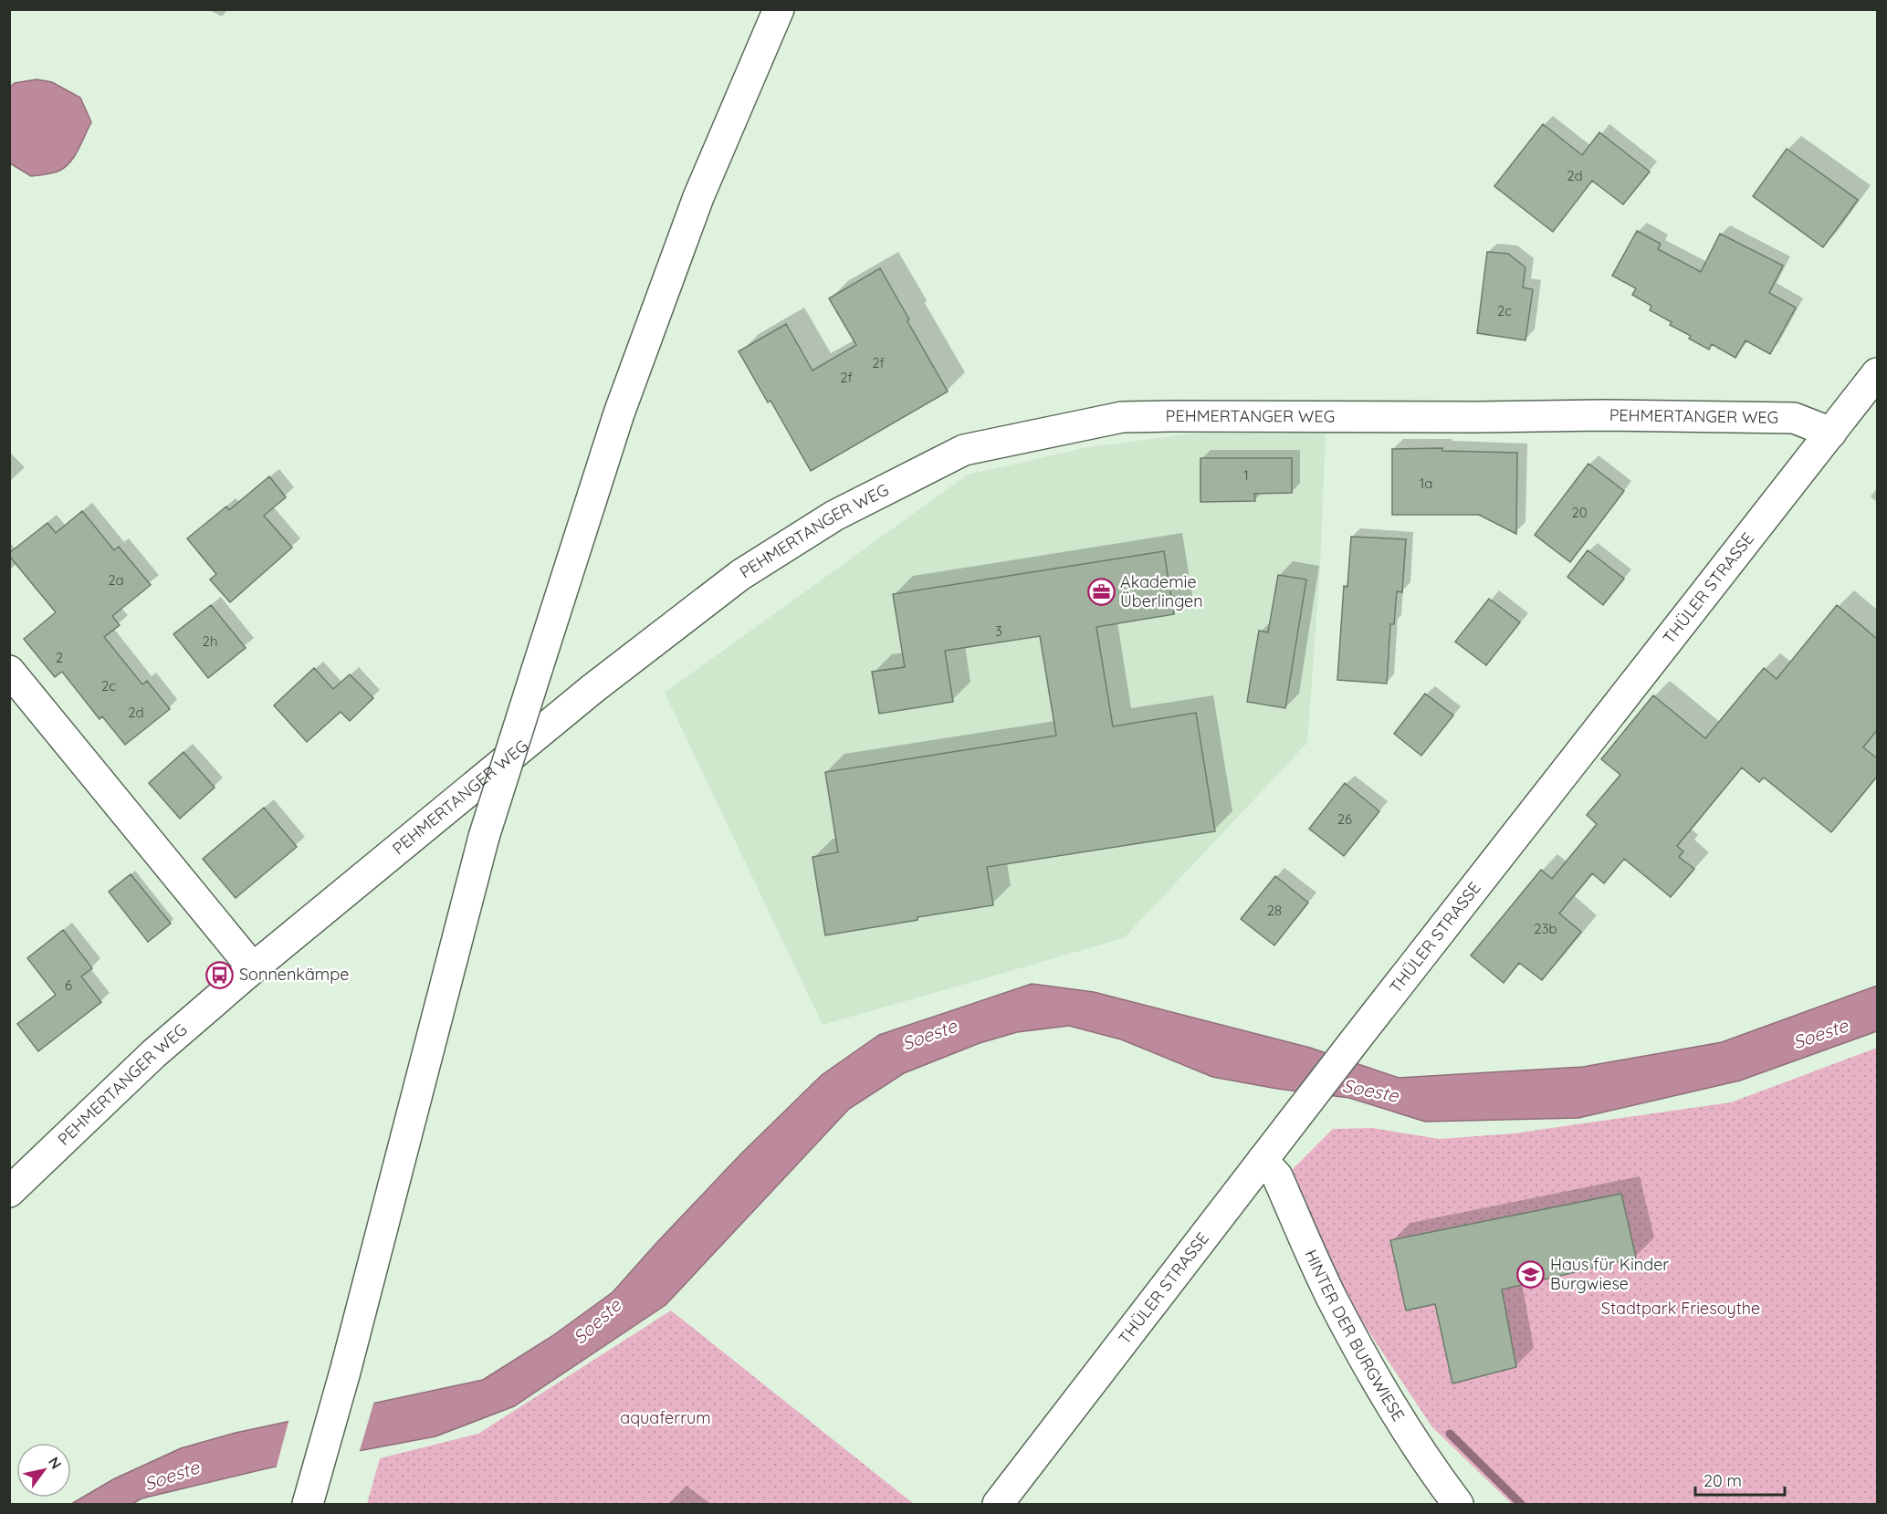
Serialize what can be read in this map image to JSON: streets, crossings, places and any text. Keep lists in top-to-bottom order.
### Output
{
  "streets": {
    "main road": ["PEHMERTANGER WEG", "THÜLER STRASSE", "HINTER DER BURGWIESE"]
  },
  "crossings": [
    ["PEHMERTANGER WEG", "THÜLER STRASSE"],
    ["THÜLER STRASSE", "HINTER DER BURGWIESE"]
  ],
  "water": ["Soeste"],
  "parks": ["Stadtpark Friesoythe", "aquaferrum"],
  "places": {
    "office": ["Akademie Überlingen"],
    "bus stop": ["Sonnenkämpe"],
    "school or university": ["Haus für Kinder Burgwiese"]
  },
  "house_numbers": [
    "2d",
    "2c",
    "2f",
    "2f",
    "1",
    "1a",
    "20",
    "2a",
    "3",
    "2h",
    "2",
    "2c",
    "2d",
    "26",
    "28",
    "23b",
    "6"
  ],
  "scale_bar": "20 m",
  "north": "top right"
}
